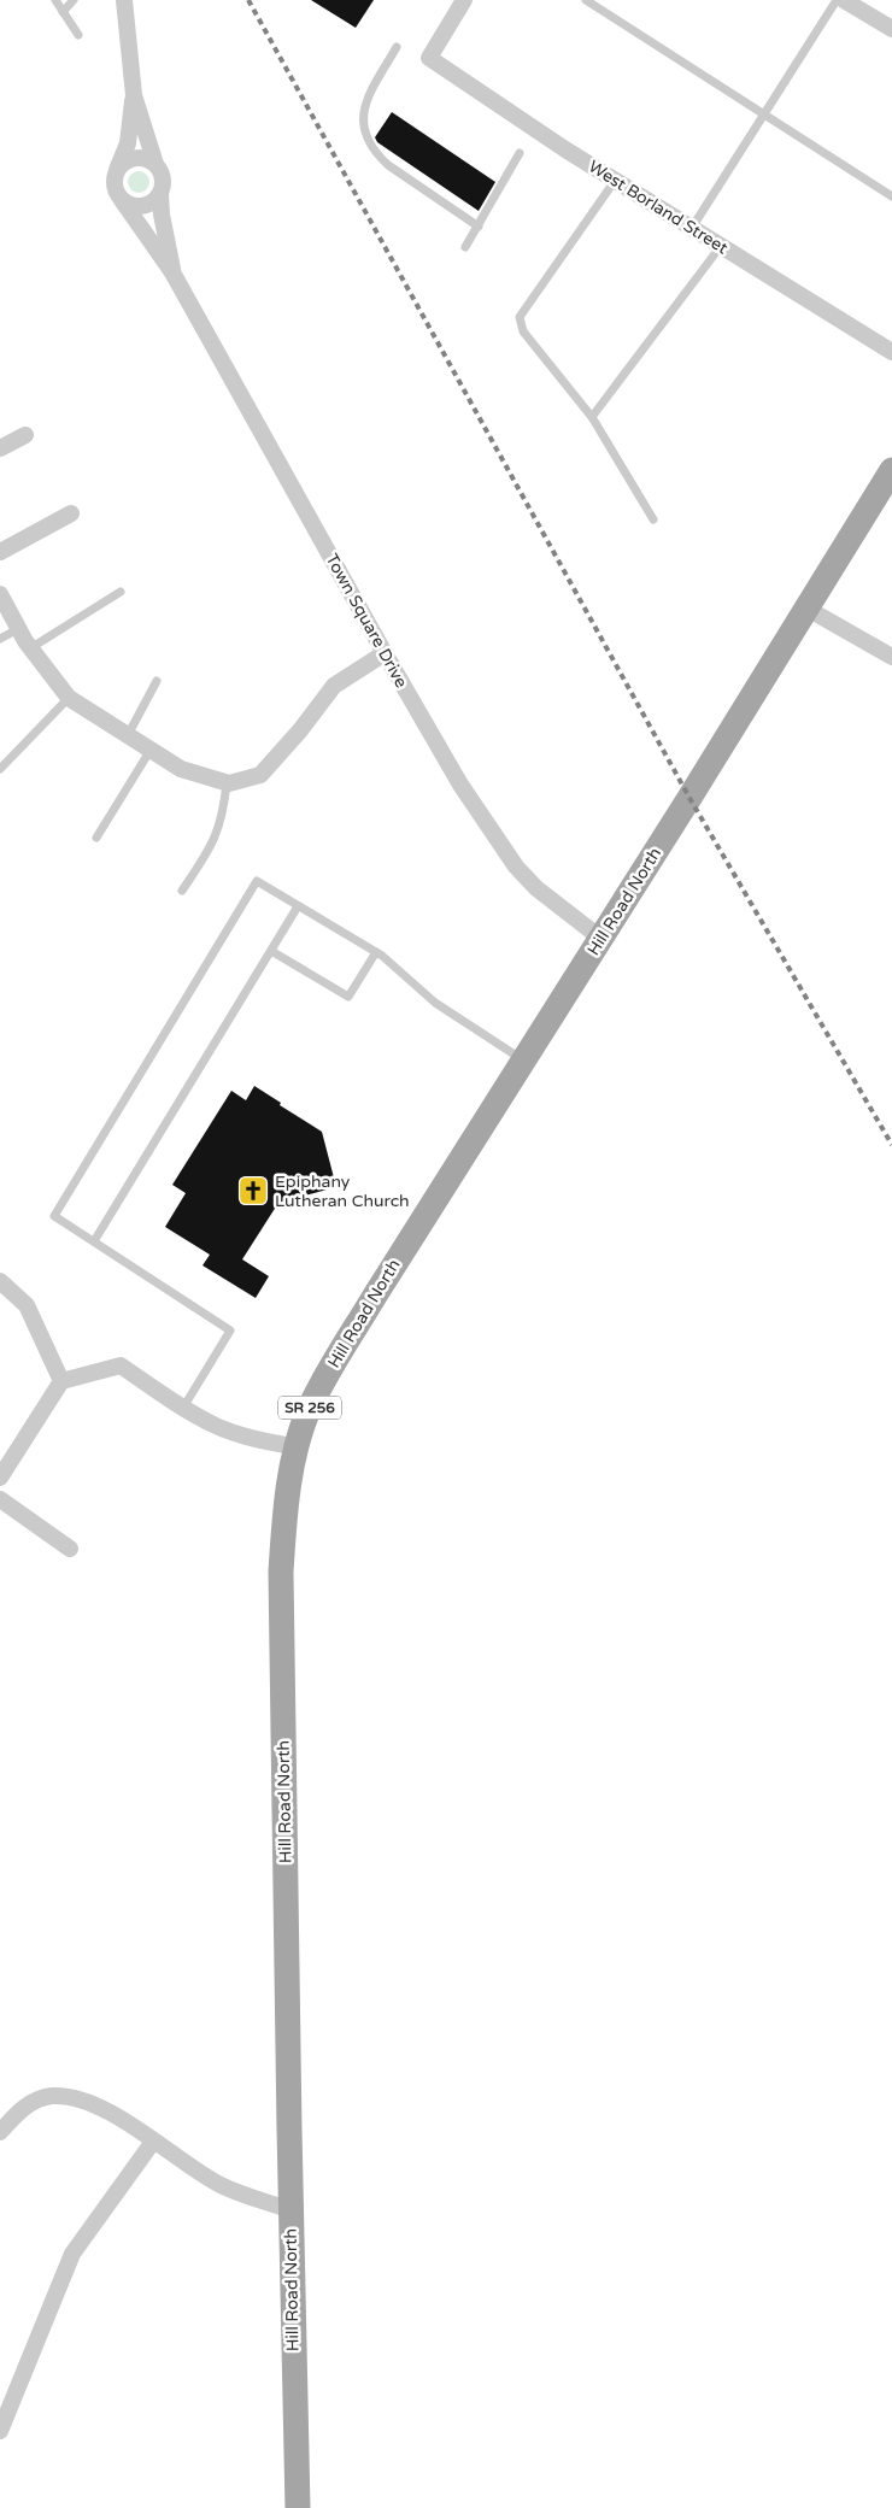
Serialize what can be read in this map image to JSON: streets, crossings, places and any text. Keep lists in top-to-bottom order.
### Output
{
  "streets": {
    "main road": ["Hill Road North", "SR 256"],
    "street": ["West Borland Street", "Town Square Drive"]
  },
  "crossings": [
    ["Town Square Drive", "Hill Road North"]
  ],
  "places": {
    "church": ["Epiphany Lutheran Church"]
  }
}
